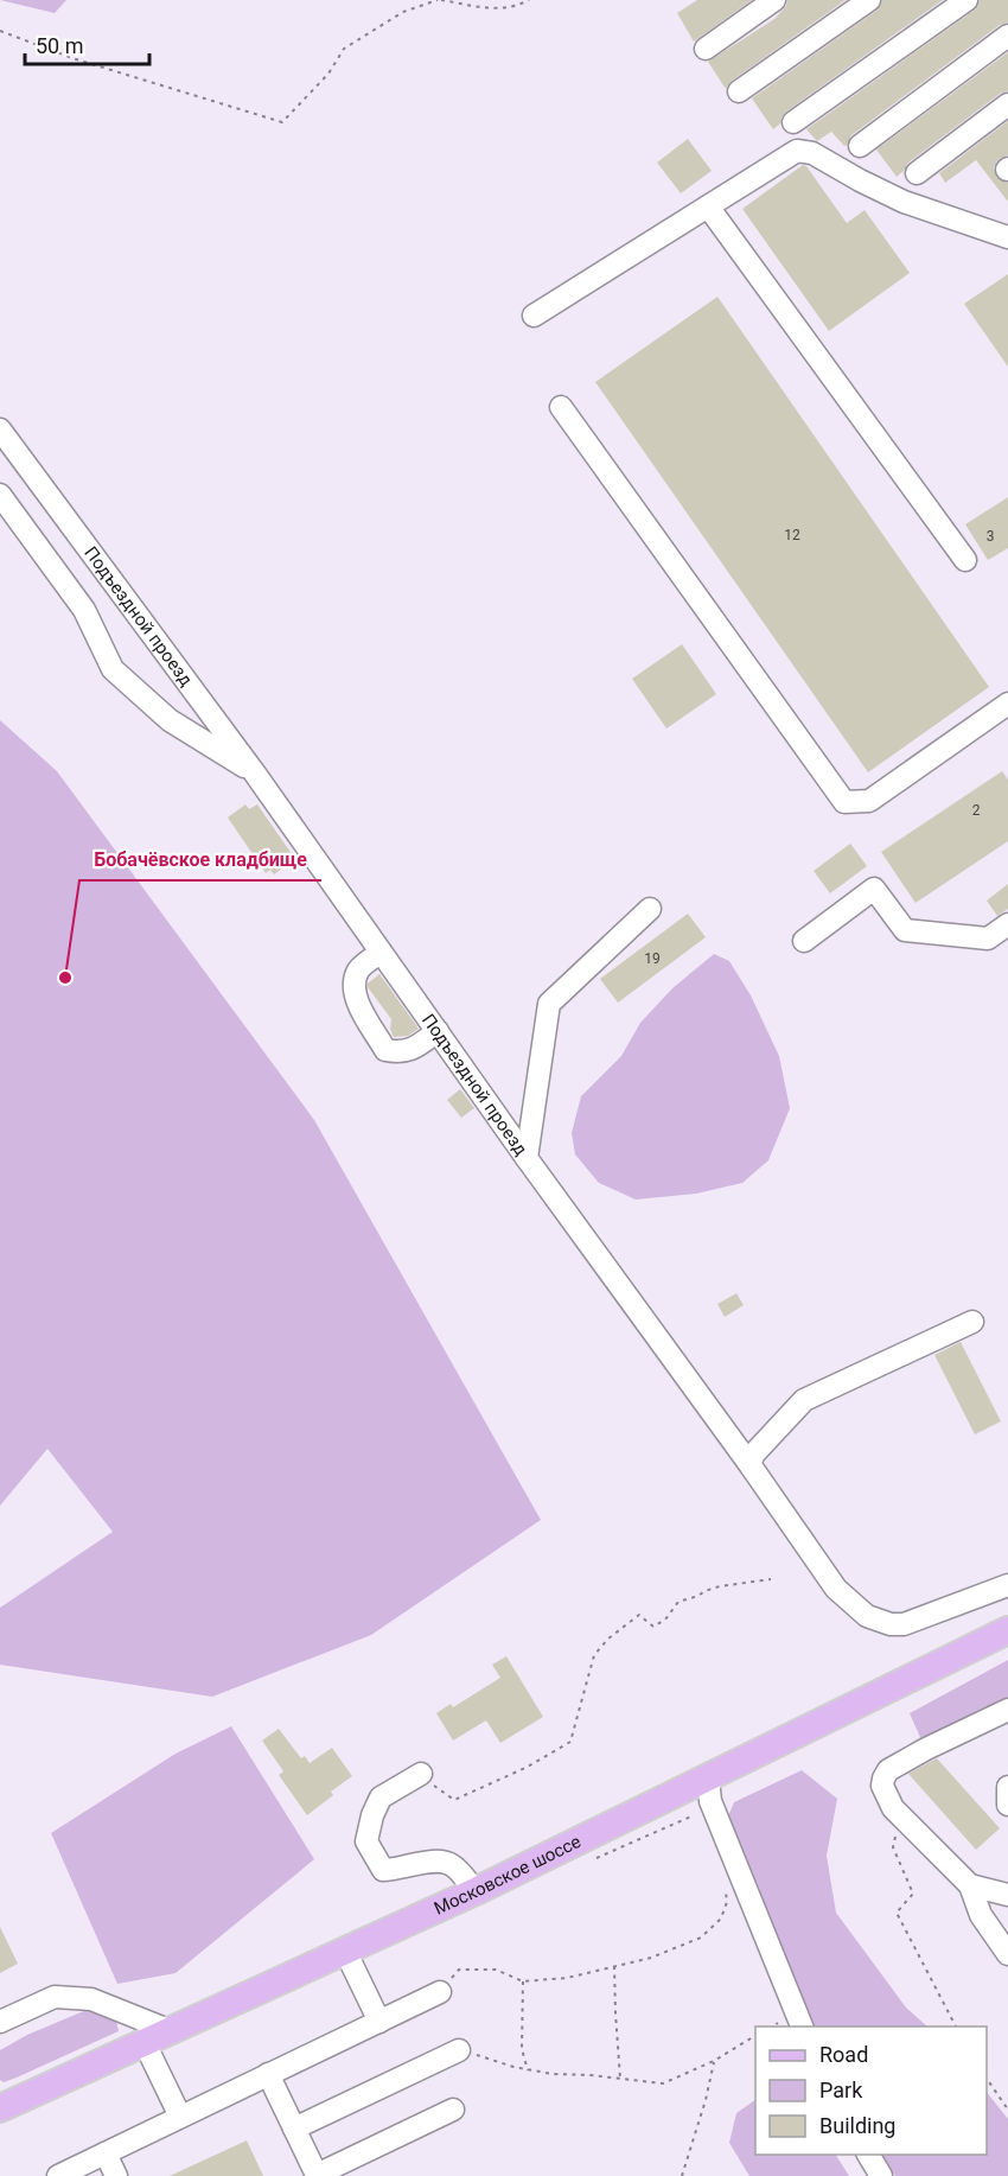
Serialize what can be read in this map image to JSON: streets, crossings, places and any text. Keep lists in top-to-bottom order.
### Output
{
  "streets": {
    "main road": ["Московское шоссе"],
    "street": ["Подъездной проезд"]
  },
  "places": ["Бобачёвское кладбище"],
  "house_numbers": [
    "12",
    "3",
    "2",
    "19"
  ],
  "legend": ["Road", "Park", "Building"],
  "scale_bar": "50 m"
}
